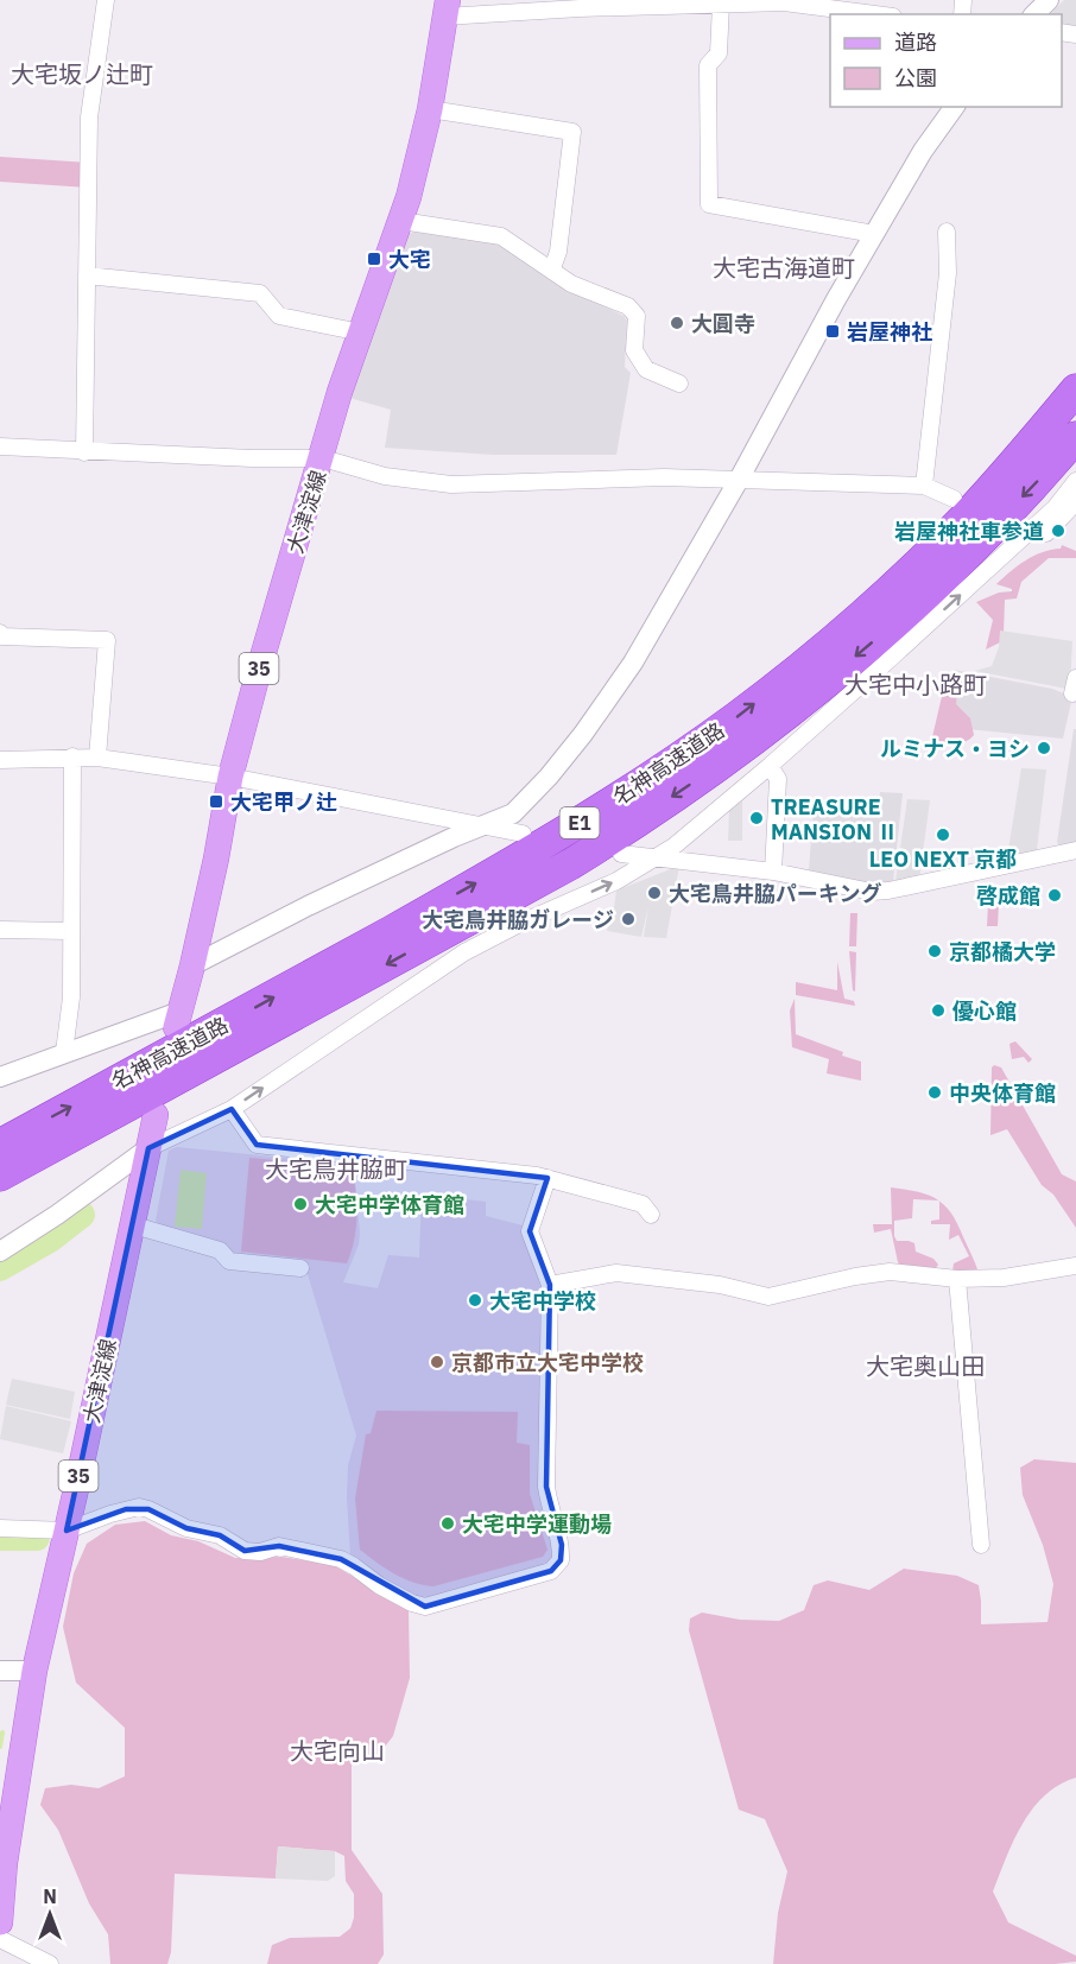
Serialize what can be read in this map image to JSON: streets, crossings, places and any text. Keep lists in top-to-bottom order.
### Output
{
  "streets": {
    "highway": ["名神高速道路", "E1"],
    "main road": ["大津淀線", "35"]
  },
  "districts": [
    "大宅坂ノ辻町",
    "大宅古海道町",
    "大宅中小路町",
    "大宅鳥井脇町",
    "大宅奥山田",
    "大宅向山"
  ],
  "places": {
    "transit": ["大宅", "岩屋神社", "大宅甲ノ辻"],
    "other": [
      "大圓寺",
      "岩屋神社車参道",
      "ルミナス・ヨシ",
      "TREASURE MANSION Ⅱ",
      "LEO NEXT 京都",
      "大宅鳥井脇パーキング",
      "啓成館",
      "大宅鳥井脇ガレージ",
      "京都橘大学",
      "優心館",
      "中央体育館",
      "大宅中学体育館",
      "大宅中学校",
      "京都市立大宅中学校",
      "大宅中学運動場"
    ]
  },
  "legend": ["道路", "公園"],
  "north": "top"
}
